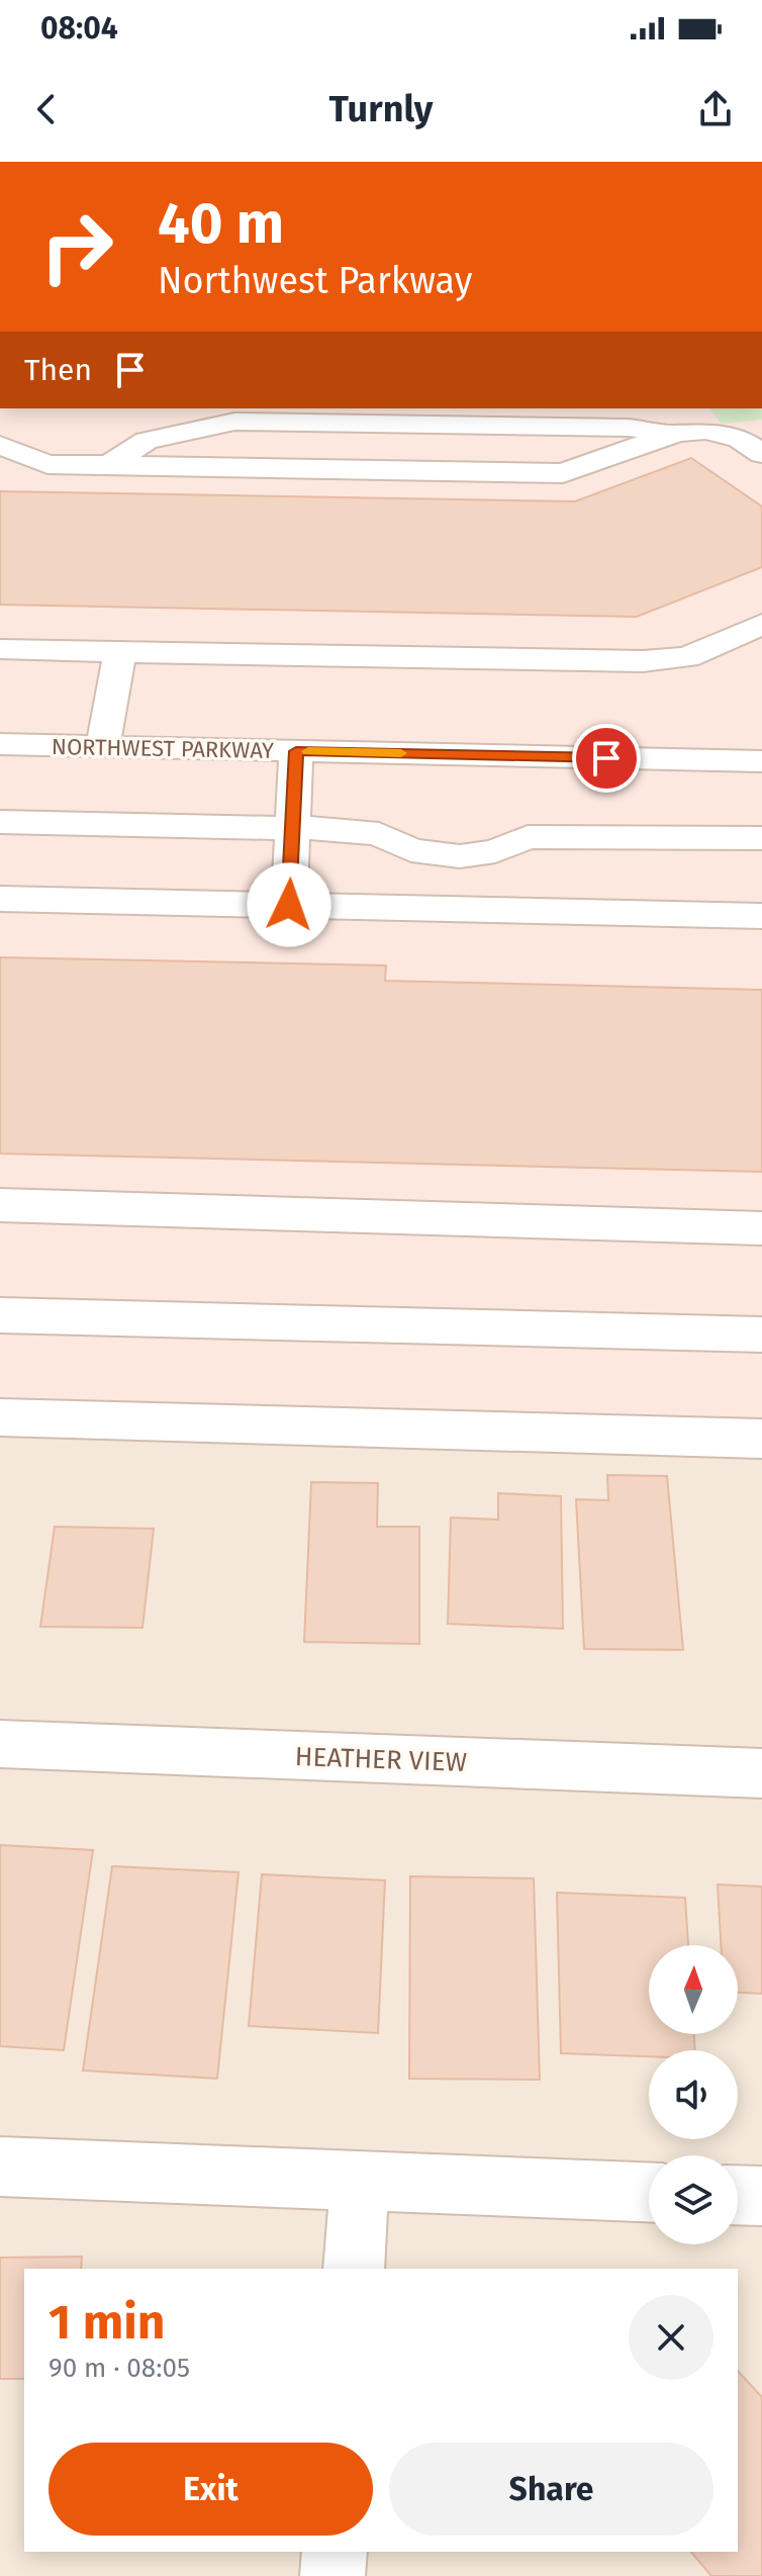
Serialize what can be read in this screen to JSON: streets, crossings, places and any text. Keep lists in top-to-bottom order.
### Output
{
  "streets": {
    "street": ["NORTHWEST PARKWAY", "HEATHER VIEW"]
  },
  "north": "top",
  "page": {
    "status": "08:04",
    "header": "Turnly",
    "turn": ["40 m", "Northwest Parkway"],
    "then": "Then",
    "heading": ["1 min", "90 m · 08:05"],
    "buttons": ["Exit", "Share"]
  }
}
